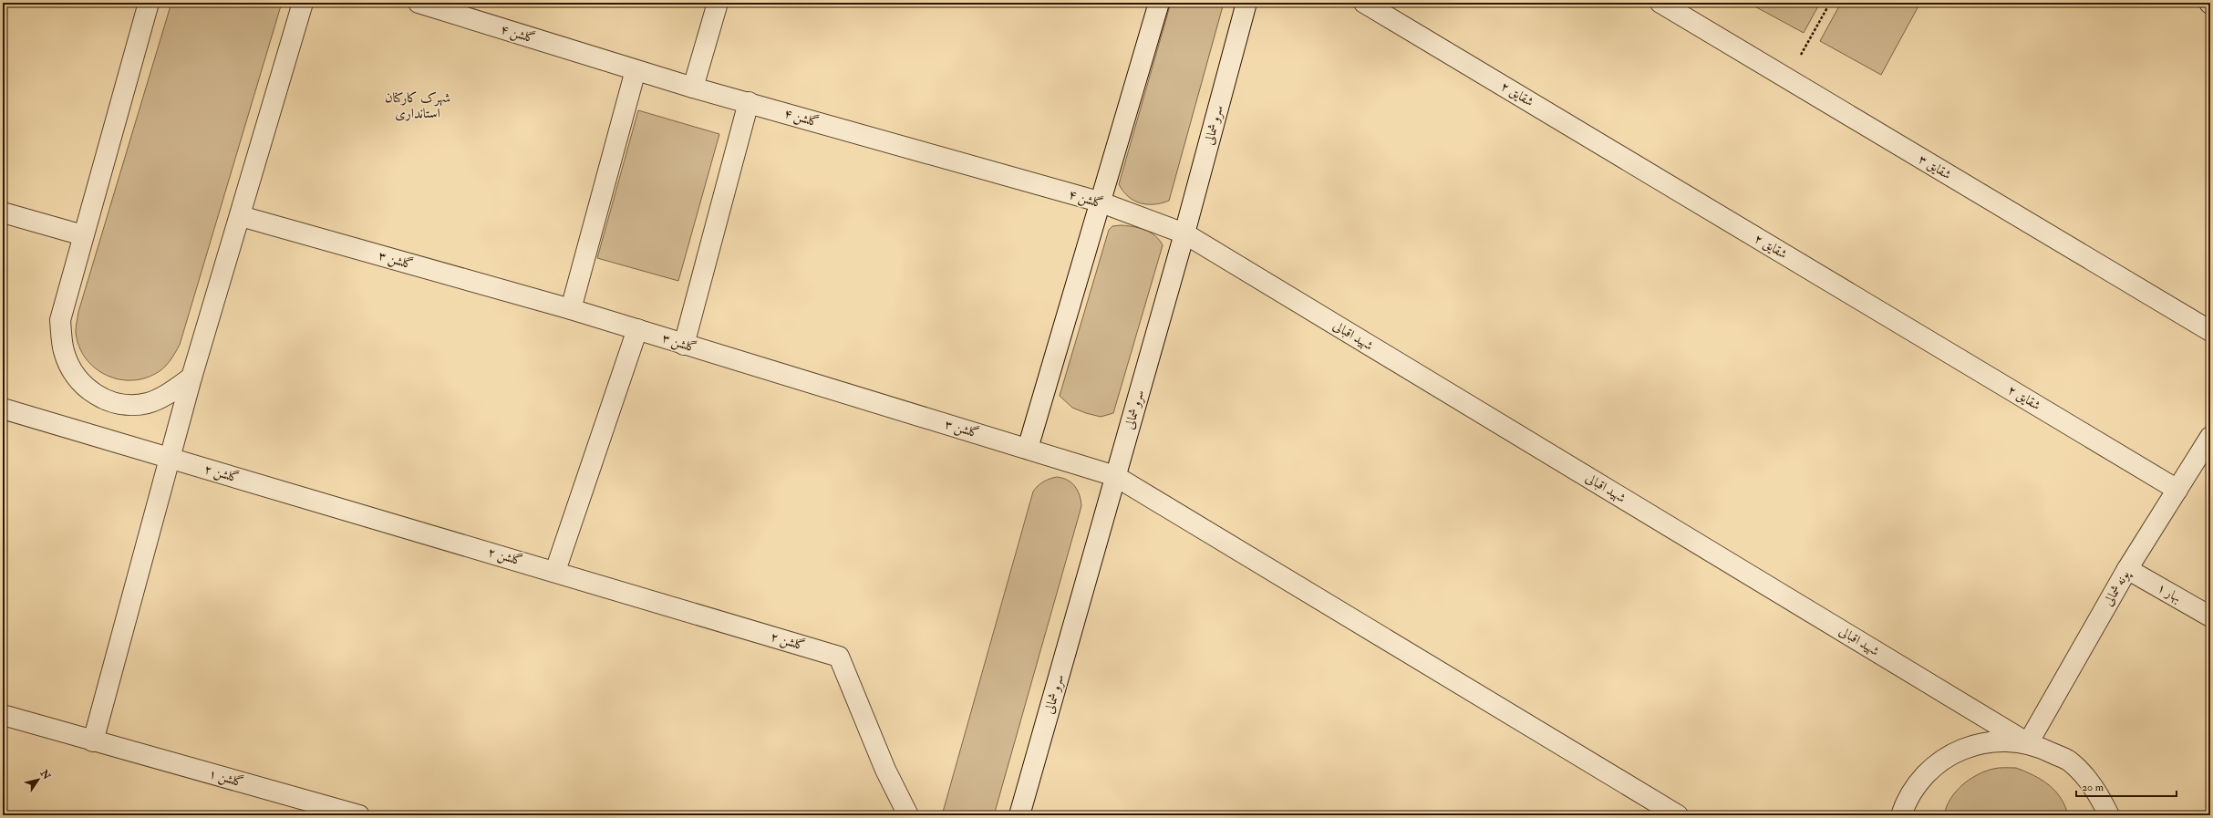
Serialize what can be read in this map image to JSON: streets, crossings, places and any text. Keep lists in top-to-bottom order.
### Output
{
  "streets": {
    "street": [
      "گلشن ۴",
      "شقایق ۲",
      "سرو شمالی",
      "شقایق ۳",
      "گلشن ۳",
      "شهید اقبالی",
      "گلشن ۲",
      "پونه شمالی",
      "بهار ۱",
      "گلشن ۱"
    ]
  },
  "crossings": [
    ["گلشن ۴", "سرو شمالی"],
    ["گلشن ۴", "شهید اقبالی"],
    ["شقایق ۲", "پونه شمالی"],
    ["سرو شمالی", "گلشن ۳"],
    ["سرو شمالی", "شهید اقبالی"],
    ["شهید اقبالی", "پونه شمالی"],
    ["پونه شمالی", "بهار ۱"]
  ],
  "districts": ["شهرک کارکنان استانداری"],
  "scale_bar": "20 m",
  "north": "top right"
}
